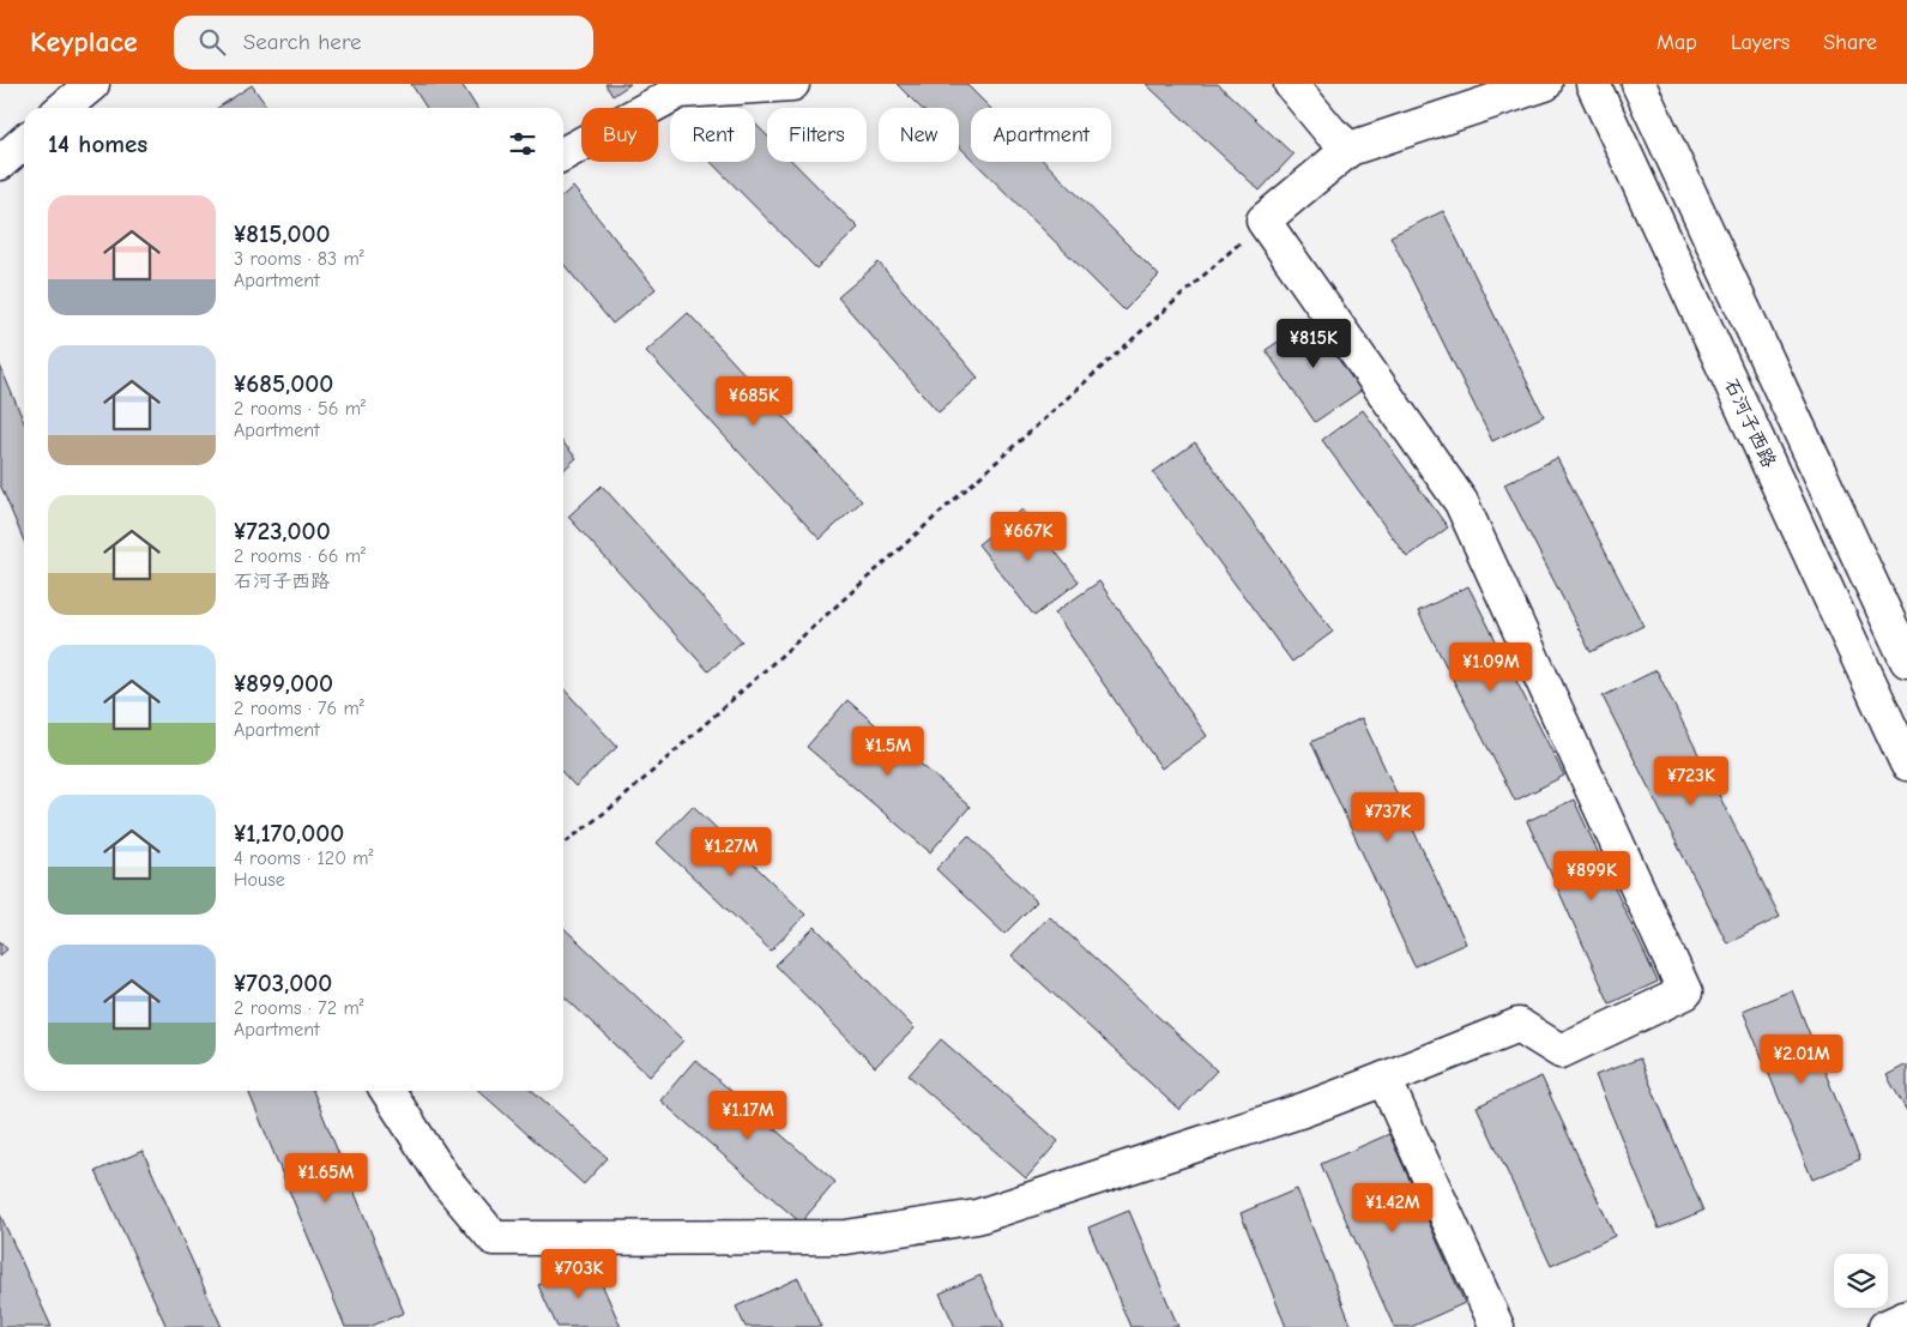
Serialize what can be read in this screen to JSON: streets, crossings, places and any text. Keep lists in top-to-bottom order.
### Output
{
  "streets": {
    "street": ["石河子西路"]
  },
  "page": {
    "header": "Keyplace",
    "search": "Search here",
    "nav": ["Map", "Layers", "Share"],
    "chip": [
      "Buy",
      "Rent",
      "Filters",
      "New",
      "Apartment"
    ],
    "heading": "14 homes",
    "list": [
      {
        "name": "¥815,000",
        "note": "3 rooms · 83 m² · Apartment"
      },
      {
        "name": "¥685,000",
        "note": "2 rooms · 56 m² · Apartment"
      },
      {
        "name": "¥723,000",
        "note": "2 rooms · 66 m² · 石河子西路"
      },
      {
        "name": "¥899,000",
        "note": "2 rooms · 76 m² · Apartment"
      },
      {
        "name": "¥1,170,000",
        "note": "4 rooms · 120 m² · House"
      },
      {
        "name": "¥703,000",
        "note": "2 rooms · 72 m² · Apartment"
      }
    ],
    "price": [
      "¥815K",
      "¥685K",
      "¥667K",
      "¥1.09M",
      "¥1.5M",
      "¥723K",
      "¥737K",
      "¥1.27M",
      "¥899K",
      "¥2.01M",
      "¥1.17M",
      "¥1.65M",
      "¥1.42M",
      "¥703K"
    ]
  }
}
